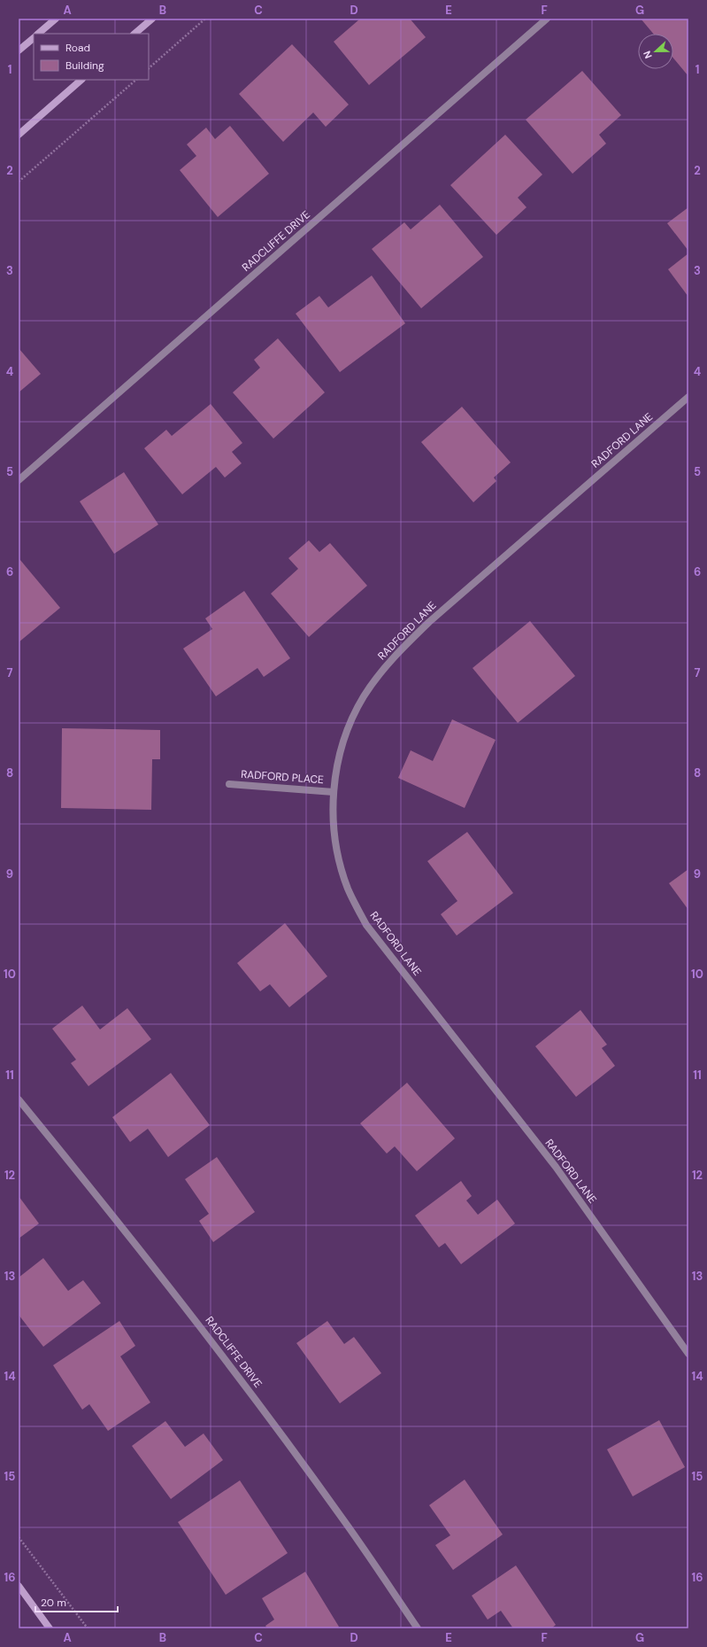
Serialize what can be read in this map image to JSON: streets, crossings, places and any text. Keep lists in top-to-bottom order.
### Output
{
  "streets": {
    "street": ["RADCLIFFE DRIVE", "RADFORD LANE", "RADFORD PLACE"]
  },
  "crossings": [
    ["RADFORD LANE", "RADFORD PLACE"]
  ],
  "legend": ["Road", "Building"],
  "scale_bar": "20 m",
  "north": "left",
  "grid": {
    "columns": [
      "A",
      "B",
      "C",
      "D",
      "E",
      "F",
      "G"
    ],
    "rows": [
      "1",
      "2",
      "3",
      "4",
      "5",
      "6",
      "7",
      "8",
      "9",
      "10",
      "11",
      "12",
      "13",
      "14",
      "15",
      "16"
    ]
  }
}
